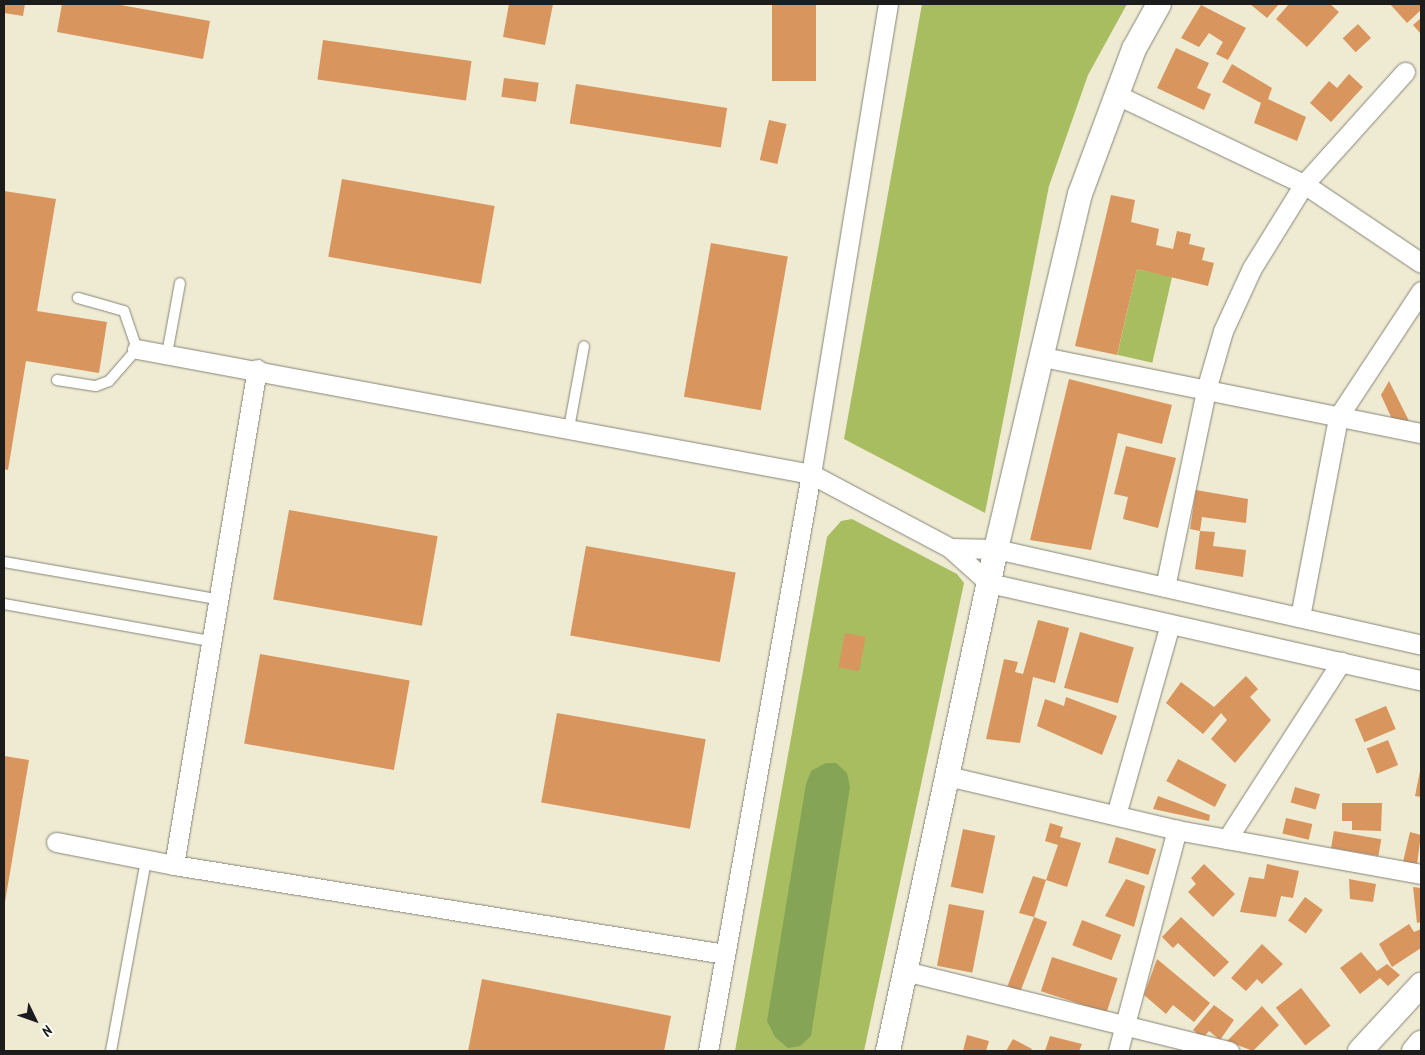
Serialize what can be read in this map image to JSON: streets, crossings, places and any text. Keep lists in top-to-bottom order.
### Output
{
  "north": "bottom right"
}
